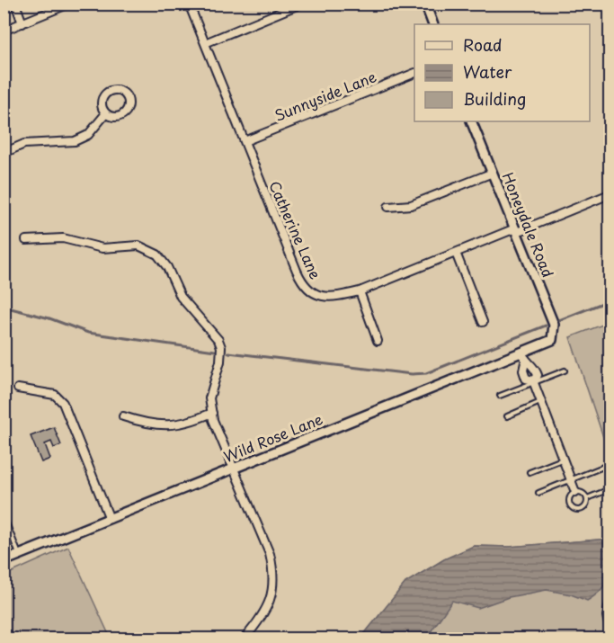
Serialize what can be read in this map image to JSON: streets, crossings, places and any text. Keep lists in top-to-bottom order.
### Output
{
  "streets": {
    "street": [
      "Sunnyside Lane",
      "Honeydale Road",
      "Catherine Lane",
      "Wild Rose Lane"
    ]
  },
  "crossings": [
    ["Sunnyside Lane", "Catherine Lane"],
    ["Honeydale Road", "Catherine Lane"],
    ["Honeydale Road", "Wild Rose Lane"]
  ],
  "legend": ["Road", "Water", "Building"]
}
